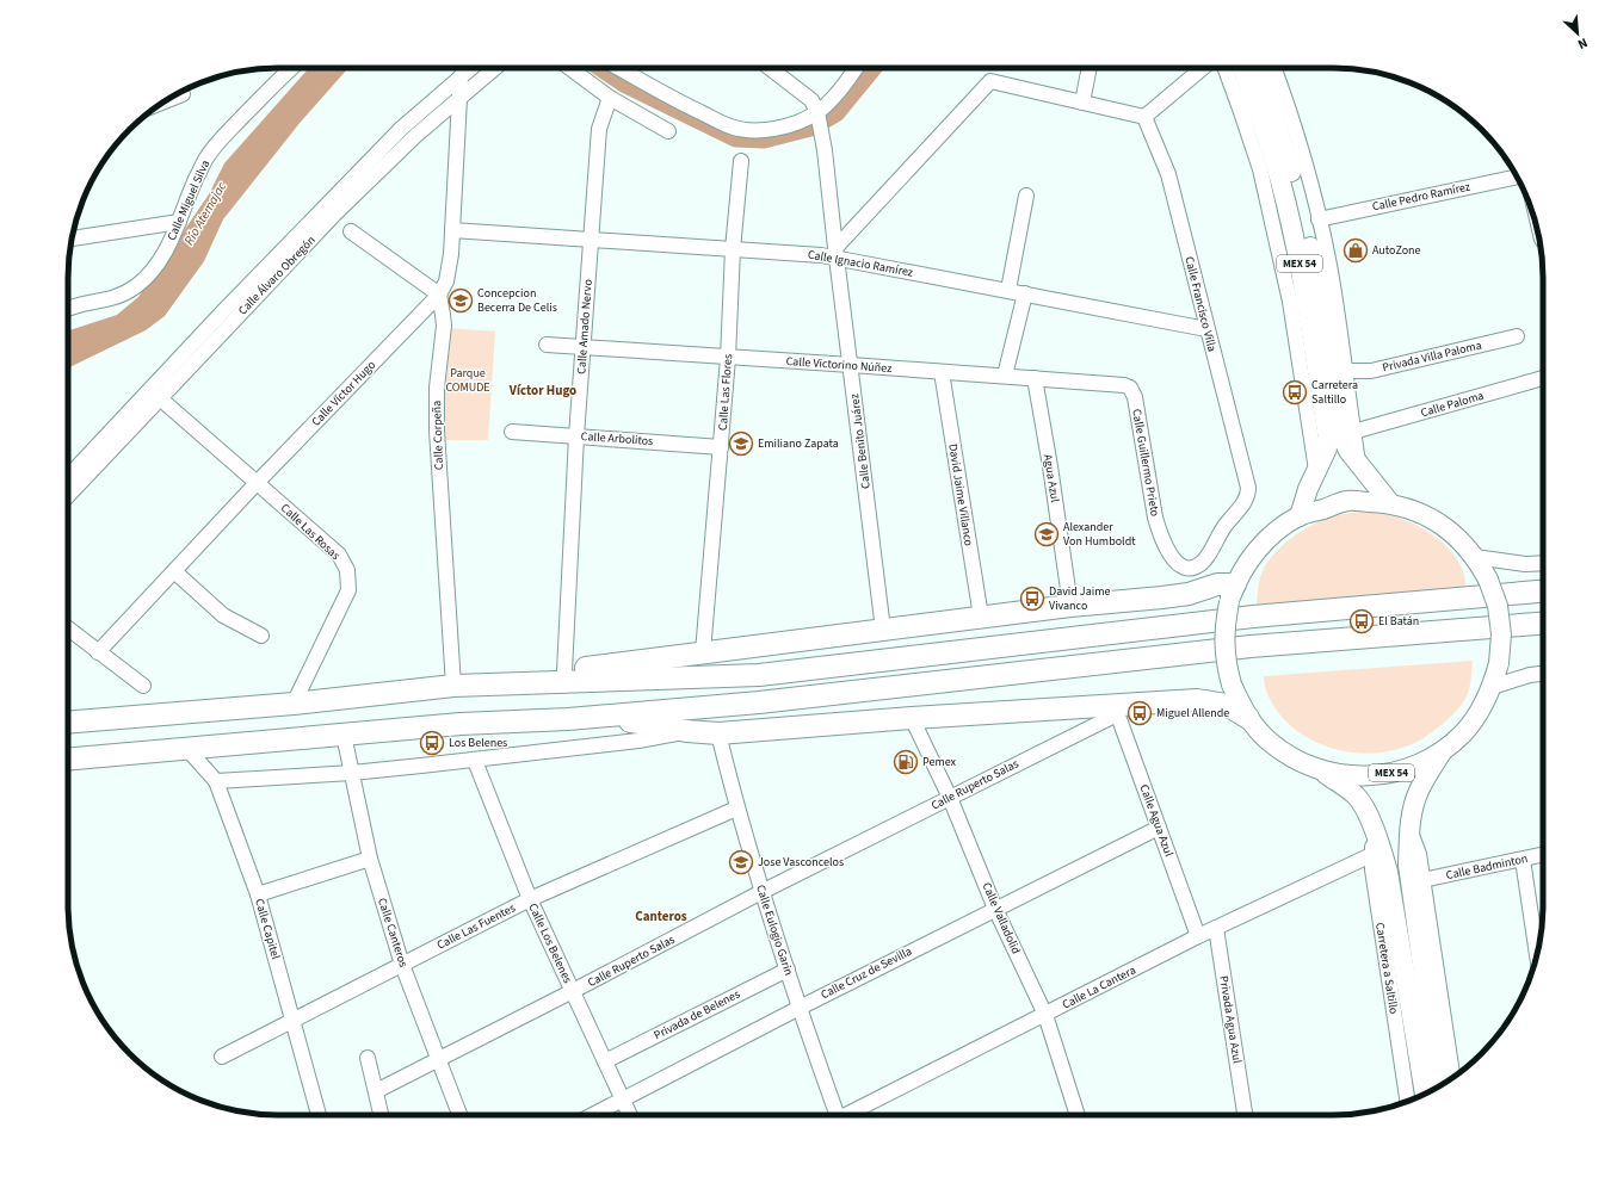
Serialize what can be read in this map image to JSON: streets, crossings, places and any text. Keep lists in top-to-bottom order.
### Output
{
  "streets": {
    "main road": ["MEX 54", "Carretera a Saltillo"],
    "street": [
      "Calle Pedro Ramírez",
      "Calle Miguel Silva",
      "Calle Ignacio Ramírez",
      "Calle Álvaro Obregón",
      "Calle Francisco Villa",
      "Calle Amado Nervo",
      "Privada Villa Paloma",
      "Calle Victorino Núñez",
      "Calle Las Flores",
      "Calle Víctor Hugo",
      "Calle Paloma",
      "Calle Corpeña",
      "Calle Arbolitos",
      "Calle Benito Juárez",
      "Calle Guillermo Prieto",
      "Agua Azul",
      "David Jaime Villanco",
      "Calle Las Rosas",
      "Calle Ruperto Salas",
      "Calle Agua Azul",
      "Calle Badminton",
      "Calle Valladolid",
      "Calle Las Fuentes",
      "Calle Capitel",
      "Calle Eulogio Garin",
      "Calle Canteros",
      "Calle Los Belenes",
      "Calle Cruz de Sevilla",
      "Calle La Cantera",
      "Privada de Belenes",
      "Privada Agua Azul"
    ]
  },
  "crossings": [
    ["Calle Ignacio Ramírez", "Calle Francisco Villa"],
    ["Calle Ignacio Ramírez", "Calle Amado Nervo"],
    ["Calle Ignacio Ramírez", "Calle Las Flores"],
    ["Calle Ignacio Ramírez", "Calle Víctor Hugo"],
    ["Calle Ignacio Ramírez", "Calle Benito Juárez"],
    ["MEX 54", "Carretera a Saltillo"],
    ["Calle Álvaro Obregón", "Calle Víctor Hugo"],
    ["Calle Álvaro Obregón", "Calle Las Rosas"],
    ["Calle Francisco Villa", "Calle Guillermo Prieto"],
    ["Calle Amado Nervo", "Calle Victorino Núñez"],
    ["Calle Amado Nervo", "Calle Arbolitos"],
    ["Calle Victorino Núñez", "Calle Las Flores"],
    ["Calle Victorino Núñez", "Calle Benito Juárez"],
    ["Calle Victorino Núñez", "Calle Guillermo Prieto"],
    ["Calle Victorino Núñez", "Agua Azul"],
    ["Calle Victorino Núñez", "David Jaime Villanco"],
    ["Calle Las Flores", "Calle Arbolitos"],
    ["Calle Víctor Hugo", "Calle Corpeña"],
    ["Calle Víctor Hugo", "Calle Las Rosas"],
    ["Calle Ruperto Salas", "Calle Agua Azul"],
    ["Calle Ruperto Salas", "Calle Valladolid"],
    ["Calle Ruperto Salas", "Calle Eulogio Garin"],
    ["Calle Ruperto Salas", "Calle Canteros"],
    ["Calle Ruperto Salas", "Calle Los Belenes"],
    ["Calle Agua Azul", "Calle Cruz de Sevilla"],
    ["Calle Agua Azul", "Calle La Cantera"],
    ["Calle Valladolid", "Calle Cruz de Sevilla"],
    ["Calle Valladolid", "Calle La Cantera"],
    ["Calle Las Fuentes", "Calle Capitel"],
    ["Calle Las Fuentes", "Calle Eulogio Garin"],
    ["Calle Las Fuentes", "Calle Canteros"],
    ["Calle Las Fuentes", "Calle Los Belenes"],
    ["Calle Eulogio Garin", "Calle Cruz de Sevilla"],
    ["Calle Eulogio Garin", "Privada de Belenes"],
    ["Calle Los Belenes", "Calle Cruz de Sevilla"],
    ["Calle Los Belenes", "Privada de Belenes"],
    ["Carretera a Saltillo", "Calle La Cantera"],
    ["Calle La Cantera", "Privada Agua Azul"]
  ],
  "districts": ["Víctor Hugo", "Canteros"],
  "water": ["Río Atemajac"],
  "parks": ["Parque COMUDE"],
  "places": {
    "shop": ["AutoZone"],
    "school or university": [
      "Concepcion Becerra De Celis",
      "Emiliano Zapata",
      "Alexander Von Humboldt",
      "Jose Vasconcelos"
    ],
    "bus stop": [
      "Carretera Saltillo",
      "David Jaime Vivanco",
      "El Batán",
      "Miguel Allende",
      "Los Belenes"
    ],
    "fuel station": ["Pemex"]
  },
  "north": "bottom right"
}
